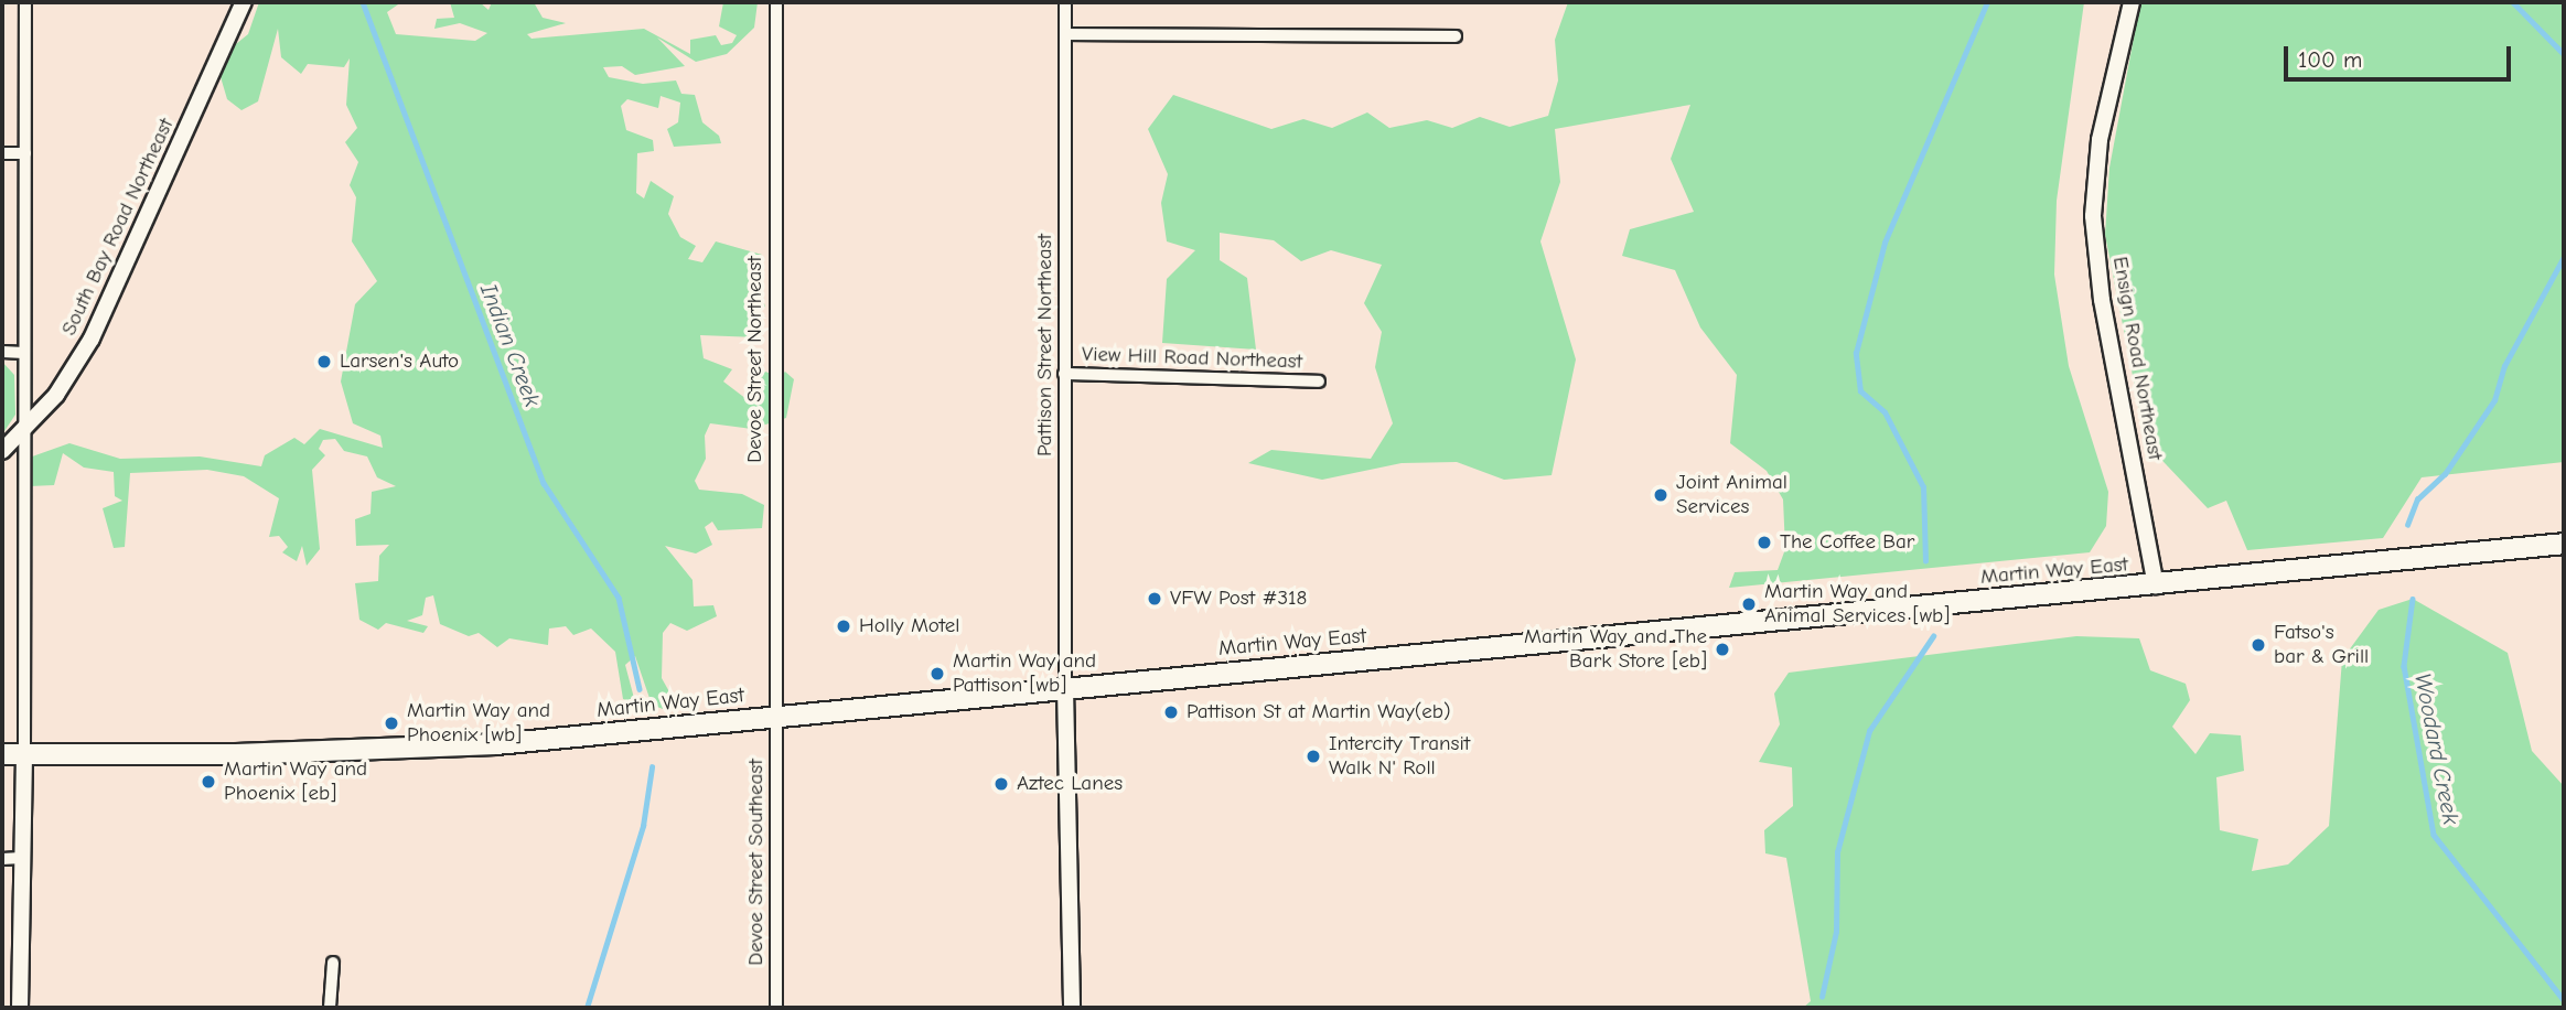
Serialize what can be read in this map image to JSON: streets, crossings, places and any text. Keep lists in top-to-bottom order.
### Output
{
  "streets": {
    "main road": ["Martin Way East"],
    "street": [
      "South Bay Road Northeast",
      "Pattison Street Northeast",
      "View Hill Road Northeast",
      "Ensign Road Northeast",
      "Devoe Street Northeast",
      "Devoe Street Southeast"
    ]
  },
  "crossings": [
    ["Pattison Street Northeast", "View Hill Road Northeast"],
    ["Pattison Street Northeast", "Martin Way East"],
    ["Ensign Road Northeast", "Martin Way East"],
    ["Devoe Street Northeast", "Martin Way East"],
    ["Devoe Street Northeast", "Devoe Street Southeast"],
    ["Martin Way East", "Devoe Street Southeast"]
  ],
  "water": ["Indian Creek", "Woodard Creek"],
  "places": [
    "Larsen's Auto",
    "Joint Animal Services",
    "The Coffee Bar",
    "VFW Post #318",
    "Martin Way and Animal Services [wb]",
    "Holly Motel",
    "Fatso's bar & Grill",
    "Martin Way and The Bark Store [eb]",
    "Martin Way and Pattison [wb]",
    "Pattison St at Martin Way(eb)",
    "Martin Way and Phoenix [wb]",
    "Intercity Transit Walk N' Roll",
    "Martin Way and Phoenix [eb]",
    "Aztec Lanes"
  ],
  "scale_bar": "100 m"
}
